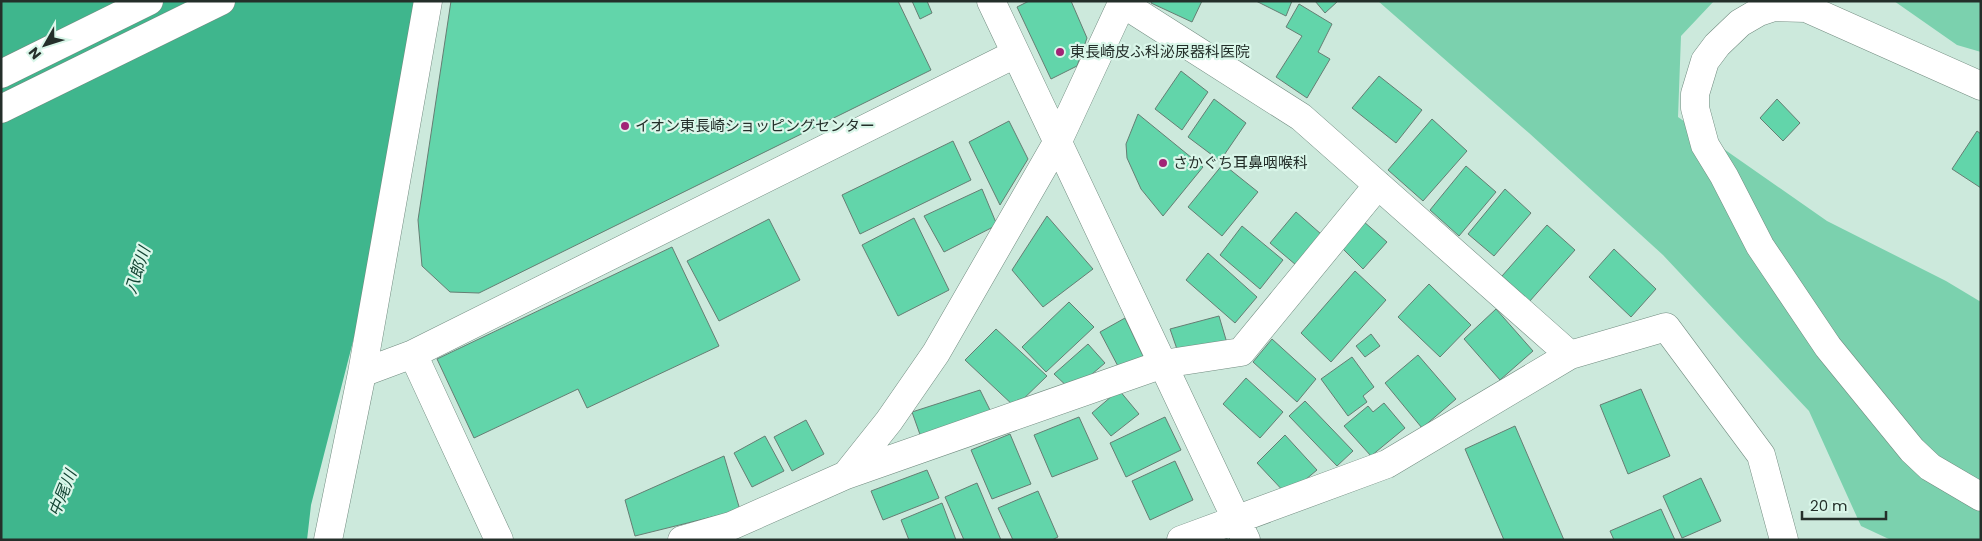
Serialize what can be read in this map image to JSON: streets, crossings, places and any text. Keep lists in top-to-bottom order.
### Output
{
  "water": ["八郎川", "中尾川"],
  "places": ["東長崎皮ふ科泌尿器科医院", "イオン東長崎ショッピングセンター", "さかぐち耳鼻咽喉科"],
  "scale_bar": "20 m",
  "north": "bottom left"
}
